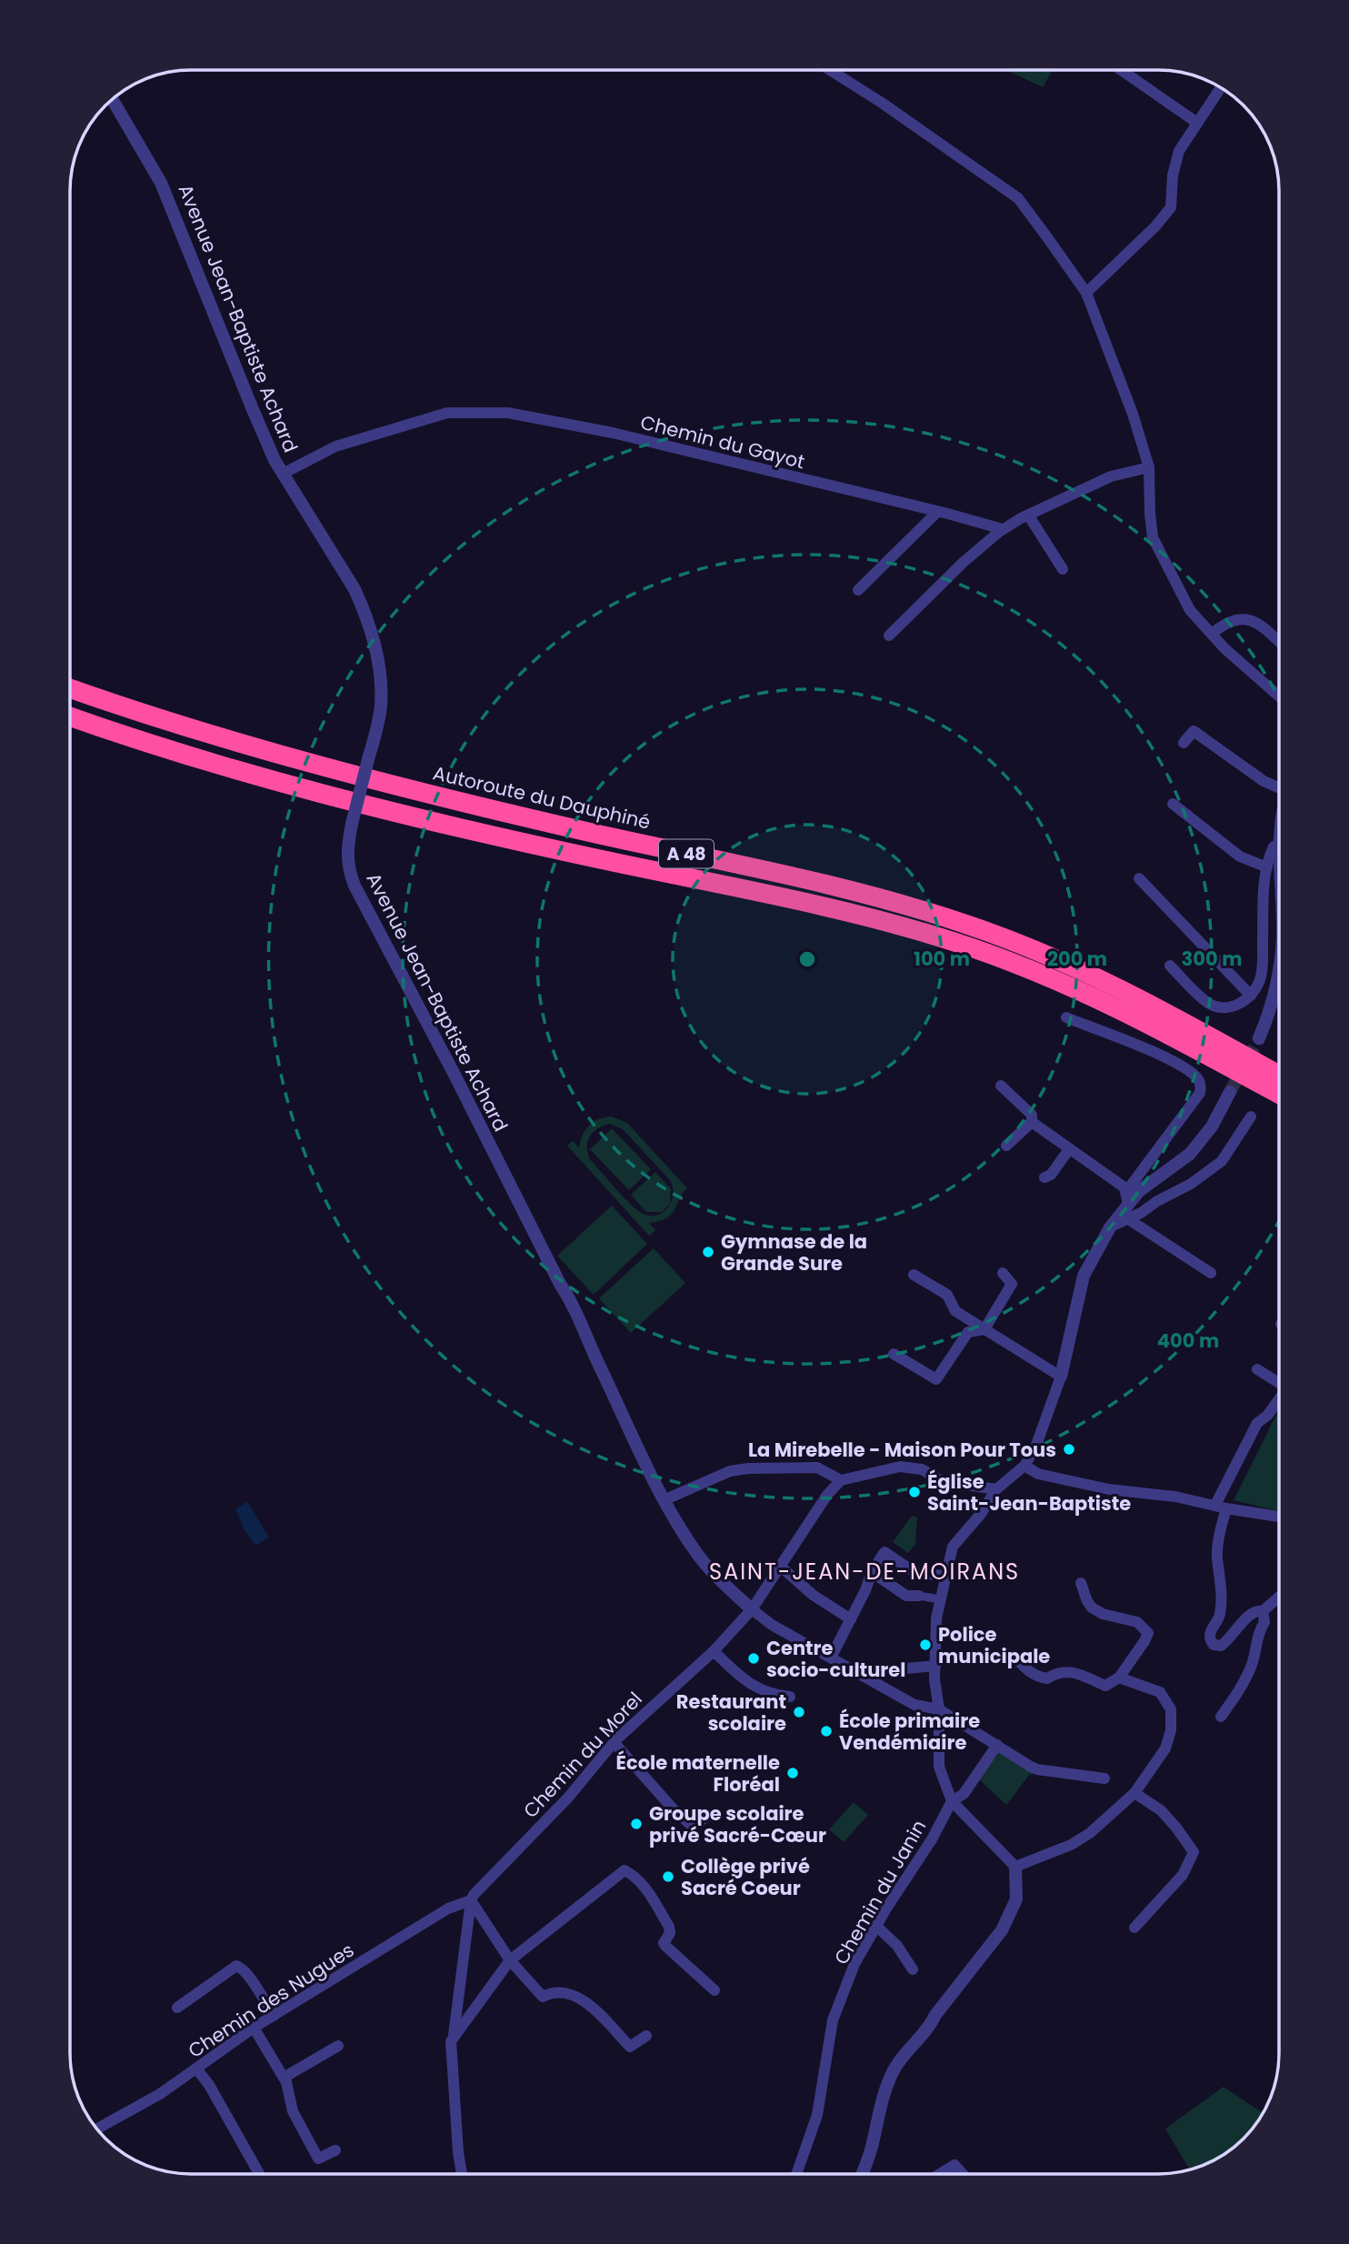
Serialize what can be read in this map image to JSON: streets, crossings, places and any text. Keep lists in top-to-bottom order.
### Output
{
  "streets": {
    "highway": ["Autoroute du Dauphiné", "A 48"],
    "street": [
      "Avenue Jean-Baptiste Achard",
      "Chemin du Gayot",
      "Chemin du Morel",
      "Chemin du Janin",
      "Chemin des Nugues"
    ]
  },
  "crossings": [
    ["Avenue Jean-Baptiste Achard", "Chemin du Gayot"],
    ["Avenue Jean-Baptiste Achard", "Chemin du Morel"],
    ["Chemin du Morel", "Chemin des Nugues"]
  ],
  "districts": ["SAINT-JEAN-DE-MOIRANS"],
  "places": [
    "Gymnase de la Grande Sure",
    "La Mirebelle - Maison Pour Tous",
    "Église Saint-Jean-Baptiste",
    "Police municipale",
    "Centre socio-culturel",
    "Restaurant scolaire",
    "École primaire Vendémiaire",
    "École maternelle Floréal",
    "Groupe scolaire privé Sacré-Cœur",
    "Collège privé Sacré Coeur"
  ],
  "rings": [
    "100 m",
    "200 m",
    "300 m",
    "400 m"
  ]
}
